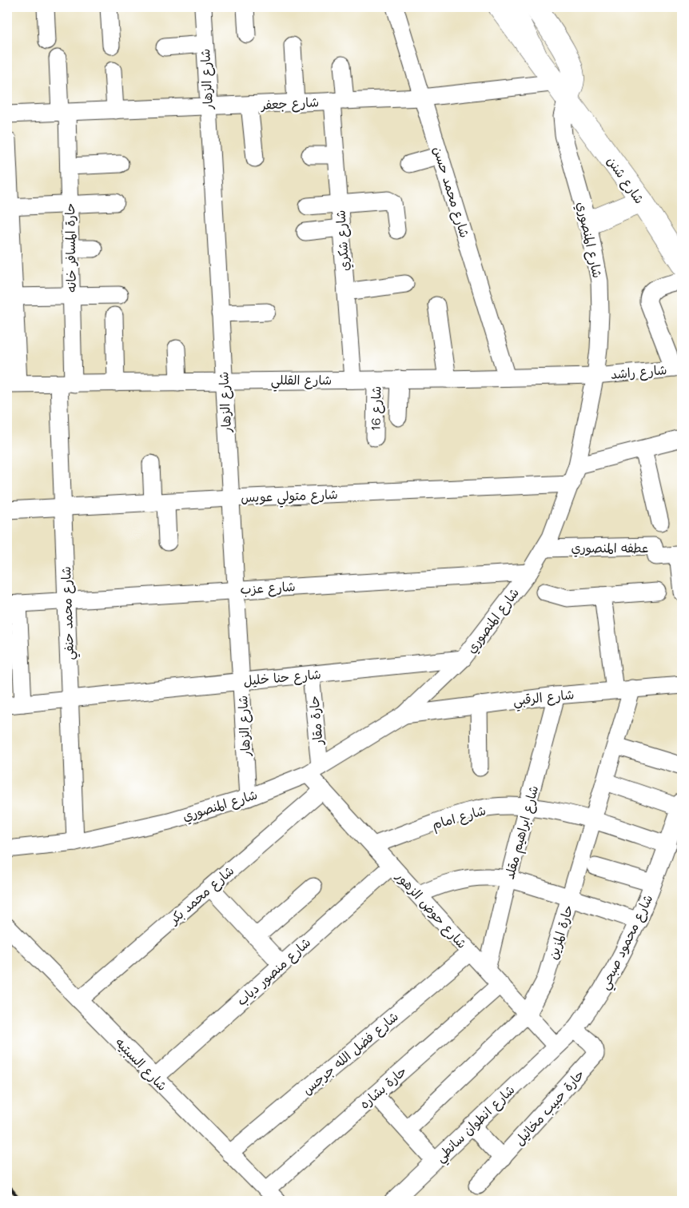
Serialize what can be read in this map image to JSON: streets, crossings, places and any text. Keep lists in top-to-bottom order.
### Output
{
  "streets": {
    "main road": ["شارع شنن"],
    "street": [
      "شارع الزهار",
      "شارع جعفر",
      "شارع محمد حسن",
      "شارع المنصوري",
      "شارع شكري",
      "حارة المسافر خانه",
      "شارع راشد",
      "شارع القللي",
      "شارع 16",
      "شارع متولي عويس",
      "عطفه المنصوري",
      "شارع عزب",
      "شارع محمد حنفي",
      "شارع حنا خليل",
      "شارع الرقبي",
      "حارة مقار",
      "شارع امام",
      "شارع ابراهيم مقلد",
      "شارع محمد بكر",
      "شارع حوض الزهور",
      "حارة المزين",
      "شارع محمود صبحي",
      "شارع منصور دياب",
      "شارع فضل الله جرجس",
      "شارع السبتيه",
      "حارة بشاره",
      "حارة حبيب مخائيل",
      "شارع انطوان سانطي"
    ]
  },
  "crossings": [
    ["شارع الزهار", "شارع جعفر"],
    ["شارع الزهار", "شارع المنصوري"],
    ["شارع الزهار", "شارع القللي"],
    ["شارع الزهار", "شارع متولي عويس"],
    ["شارع الزهار", "شارع عزب"],
    ["شارع الزهار", "شارع حنا خليل"],
    ["شارع جعفر", "شارع شنن"],
    ["شارع جعفر", "شارع محمد حسن"],
    ["شارع جعفر", "شارع المنصوري"],
    ["شارع جعفر", "شارع شكري"],
    ["شارع جعفر", "حارة المسافر خانه"],
    ["شارع شنن", "شارع المنصوري"],
    ["شارع محمد حسن", "شارع القللي"],
    ["شارع المنصوري", "شارع راشد"],
    ["شارع المنصوري", "شارع القللي"],
    ["شارع المنصوري", "شارع متولي عويس"],
    ["شارع المنصوري", "عطفه المنصوري"],
    ["شارع المنصوري", "شارع عزب"],
    ["شارع المنصوري", "شارع محمد حنفي"],
    ["شارع المنصوري", "شارع حنا خليل"],
    ["شارع المنصوري", "شارع الرقبي"],
    ["شارع المنصوري", "حارة مقار"],
    ["شارع المنصوري", "شارع حوض الزهور"],
    ["شارع شكري", "شارع القللي"],
    ["حارة المسافر خانه", "شارع القللي"],
    ["حارة المسافر خانه", "شارع محمد حنفي"],
    ["شارع راشد", "شارع القللي"],
    ["شارع القللي", "شارع 16"],
    ["شارع القللي", "شارع محمد حنفي"],
    ["شارع متولي عويس", "شارع محمد حنفي"],
    ["شارع عزب", "شارع محمد حنفي"],
    ["شارع محمد حنفي", "شارع حنا خليل"],
    ["شارع حنا خليل", "حارة مقار"],
    ["شارع الرقبي", "شارع ابراهيم مقلد"],
    ["شارع الرقبي", "حارة المزين"],
    ["حارة مقار", "شارع حوض الزهور"],
    ["شارع امام", "شارع ابراهيم مقلد"],
    ["شارع امام", "شارع حوض الزهور"],
    ["شارع امام", "حارة المزين"],
    ["شارع امام", "شارع محمود صبحي"],
    ["شارع ابراهيم مقلد", "شارع حوض الزهور"],
    ["شارع محمد بكر", "شارع حوض الزهور"],
    ["شارع محمد بكر", "شارع السبتيه"],
    ["شارع حوض الزهور", "حارة المزين"],
    ["شارع حوض الزهور", "شارع محمود صبحي"],
    ["شارع حوض الزهور", "شارع منصور دياب"],
    ["شارع حوض الزهور", "شارع فضل الله جرجس"],
    ["شارع حوض الزهور", "حارة بشاره"],
    ["شارع حوض الزهور", "شارع انطوان سانطي"],
    ["شارع محمود صبحي", "حارة حبيب مخائيل"],
    ["شارع محمود صبحي", "شارع انطوان سانطي"],
    ["شارع منصور دياب", "شارع السبتيه"],
    ["شارع فضل الله جرجس", "شارع السبتيه"],
    ["شارع السبتيه", "حارة بشاره"]
  ]
}
